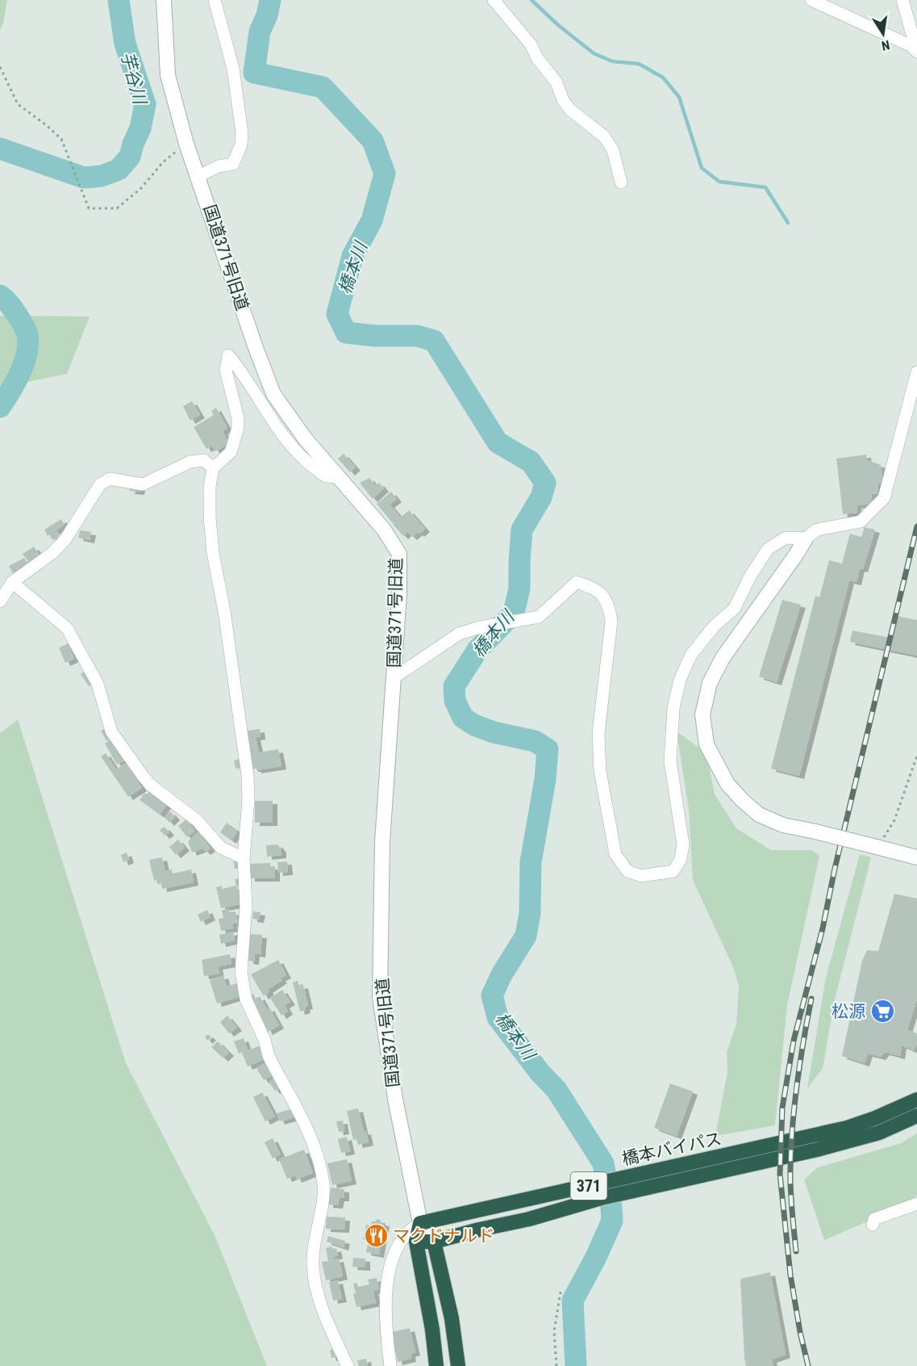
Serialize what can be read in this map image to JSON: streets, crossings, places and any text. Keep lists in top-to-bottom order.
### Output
{
  "streets": {
    "highway": ["橋本バイパス", "371"],
    "street": ["国道371号旧道"]
  },
  "crossings": [
    ["国道371号旧道", "橋本バイパス"]
  ],
  "water": ["芋谷川", "橋本川"],
  "places": {
    "supermarket": ["松源"],
    "restaurant": ["マクドナルド"]
  },
  "north": "bottom"
}
